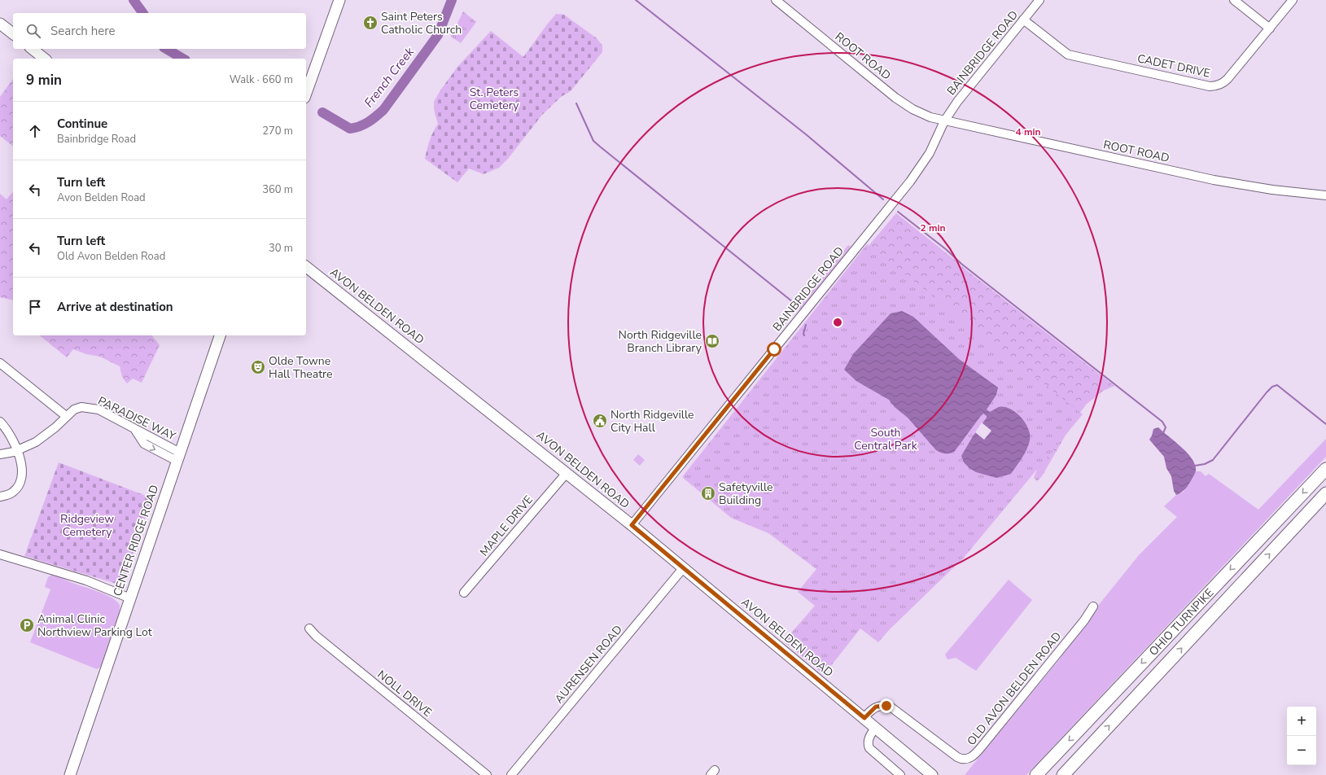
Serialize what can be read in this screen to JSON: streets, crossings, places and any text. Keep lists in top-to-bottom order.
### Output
{
  "streets": {
    "highway": ["OHIO TURNPIKE"],
    "main road": ["AVON BELDEN ROAD", "CENTER RIDGE ROAD"],
    "street": [
      "BAINBRIDGE ROAD",
      "ROOT ROAD",
      "CADET DRIVE",
      "PARADISE WAY",
      "MAPLE DRIVE",
      "AURENSEN ROAD",
      "OLD AVON BELDEN ROAD",
      "NOLL DRIVE"
    ]
  },
  "crossings": [
    ["BAINBRIDGE ROAD", "ROOT ROAD"],
    ["BAINBRIDGE ROAD", "CADET DRIVE"],
    ["BAINBRIDGE ROAD", "AVON BELDEN ROAD"],
    ["AVON BELDEN ROAD", "MAPLE DRIVE"],
    ["AVON BELDEN ROAD", "AURENSEN ROAD"],
    ["AVON BELDEN ROAD", "OLD AVON BELDEN ROAD"],
    ["PARADISE WAY", "CENTER RIDGE ROAD"]
  ],
  "water": ["French Creek"],
  "parks": ["St. Peters Cemetery", "South Central Park", "Ridgeview Cemetery"],
  "places": {
    "church": ["Saint Peters Catholic Church"],
    "library": ["North Ridgeville Branch Library"],
    "theatre": ["Olde Towne Hall Theatre"],
    "public building": ["North Ridgeville City Hall"],
    "building": ["Safetyville Building"],
    "parking": ["Animal Clinic Northview Parking Lot"]
  },
  "page": {
    "search": "Search here",
    "heading": ["9 min", "Walk · 660 m"],
    "list": [
      ["Continue", "Bainbridge Road", "270 m"],
      ["Turn left", "Avon Belden Road", "360 m"],
      ["Turn left", "Old Avon Belden Road", "30 m"],
      "Arrive at destination"
    ],
    "map_buttons": ["+", "−"]
  },
  "rings": ["4 min", "2 min"]
}
